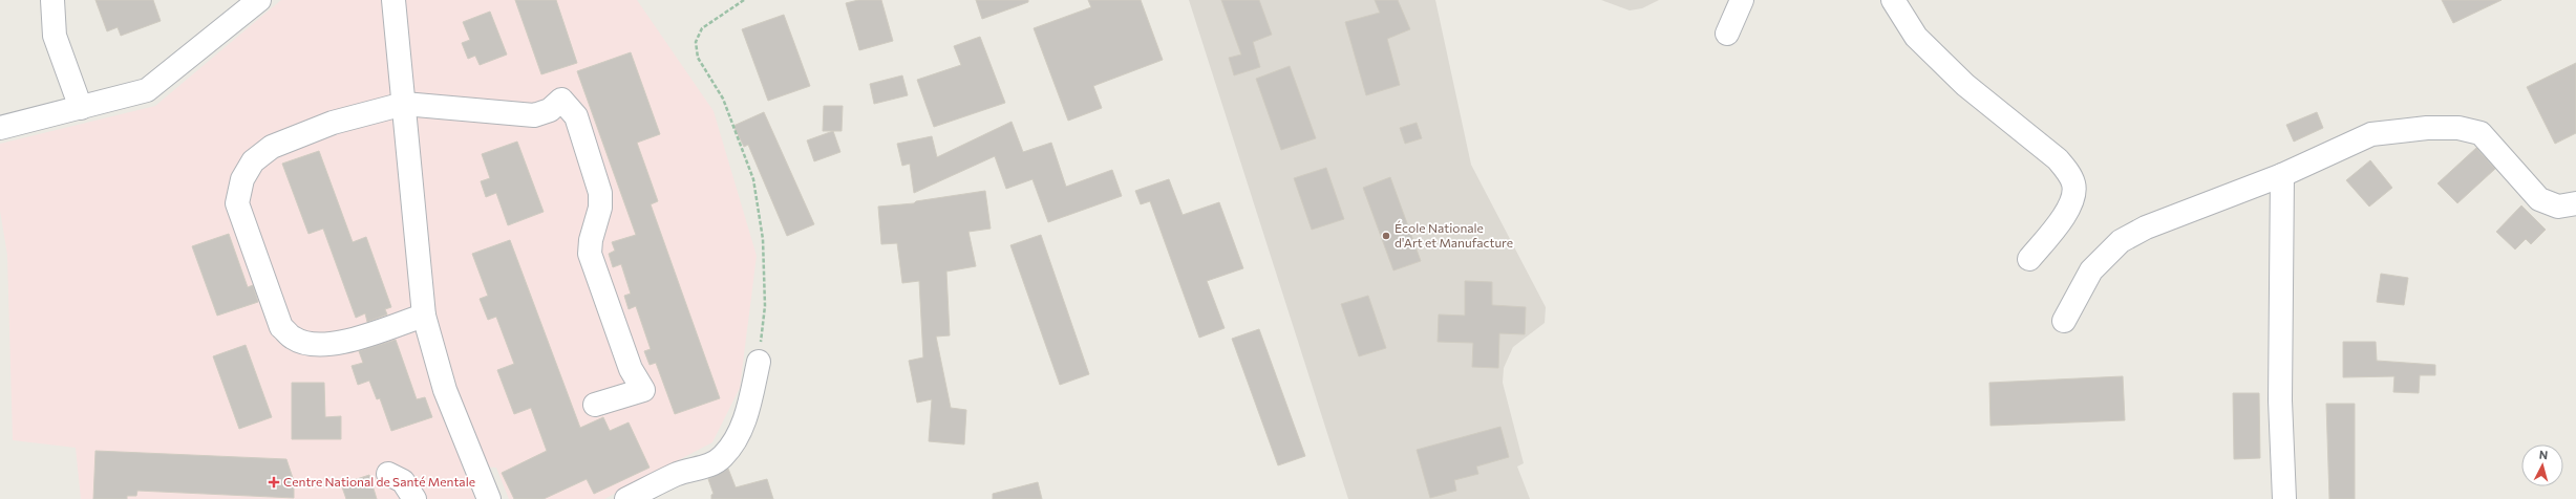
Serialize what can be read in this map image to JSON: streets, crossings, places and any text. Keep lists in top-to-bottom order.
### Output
{
  "places": {
    "other": ["École Nationale d'Art et Manufacture"],
    "health": ["Centre National de Santé Mentale"]
  },
  "north": "top"
}
